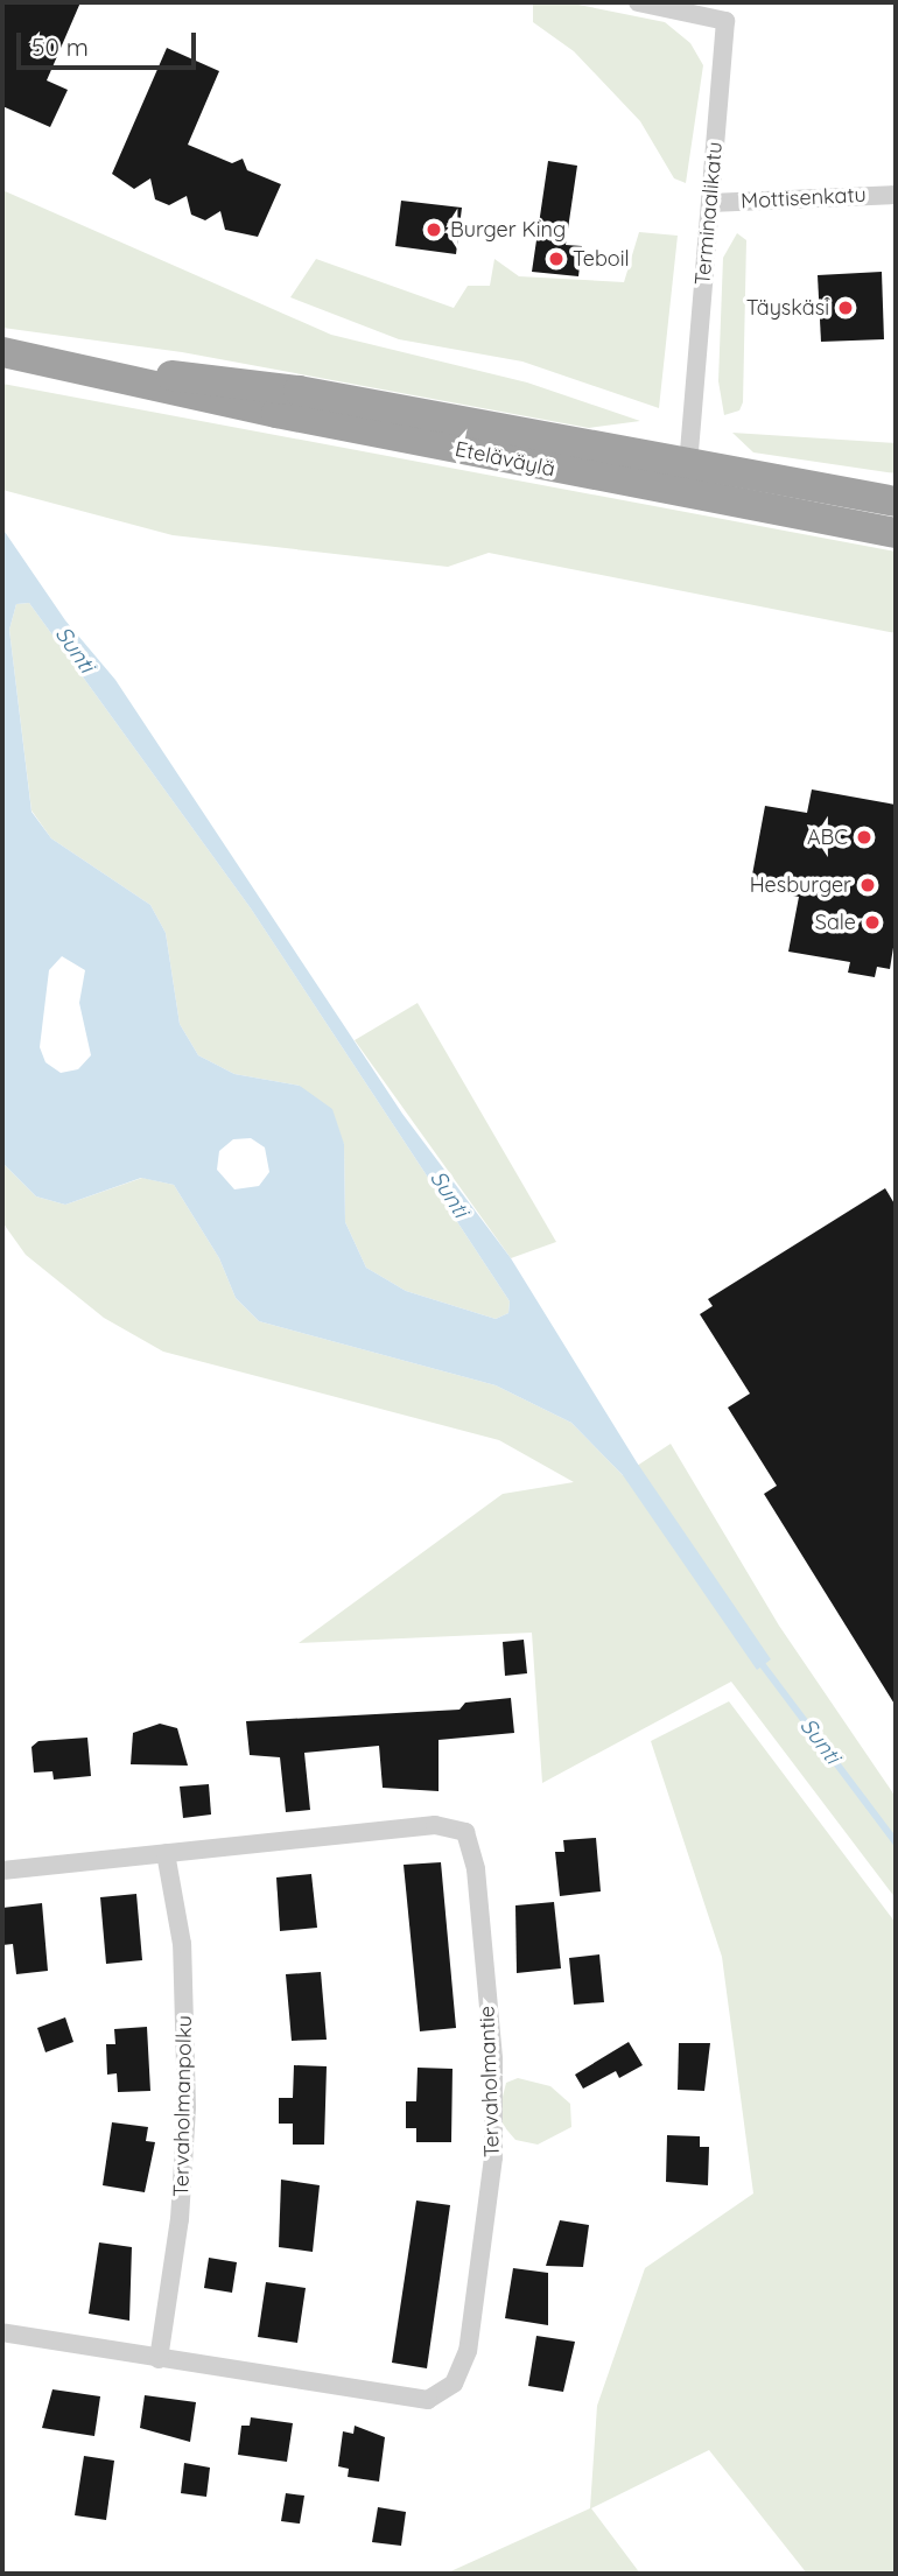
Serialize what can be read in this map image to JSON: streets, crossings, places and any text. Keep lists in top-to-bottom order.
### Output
{
  "streets": {
    "highway": ["Eteläväylä"],
    "street": [
      "Mottisenkatu",
      "Terminaalikatu",
      "Tervaholmantie",
      "Tervaholmanpolku"
    ]
  },
  "crossings": [
    ["Mottisenkatu", "Terminaalikatu"],
    ["Terminaalikatu", "Eteläväylä"],
    ["Tervaholmantie", "Tervaholmanpolku"]
  ],
  "water": ["Sunti"],
  "places": [
    "Burger King",
    "Teboil",
    "Täyskäsi",
    "ABC",
    "Hesburger",
    "Sale"
  ],
  "scale_bar": "50 m"
}
